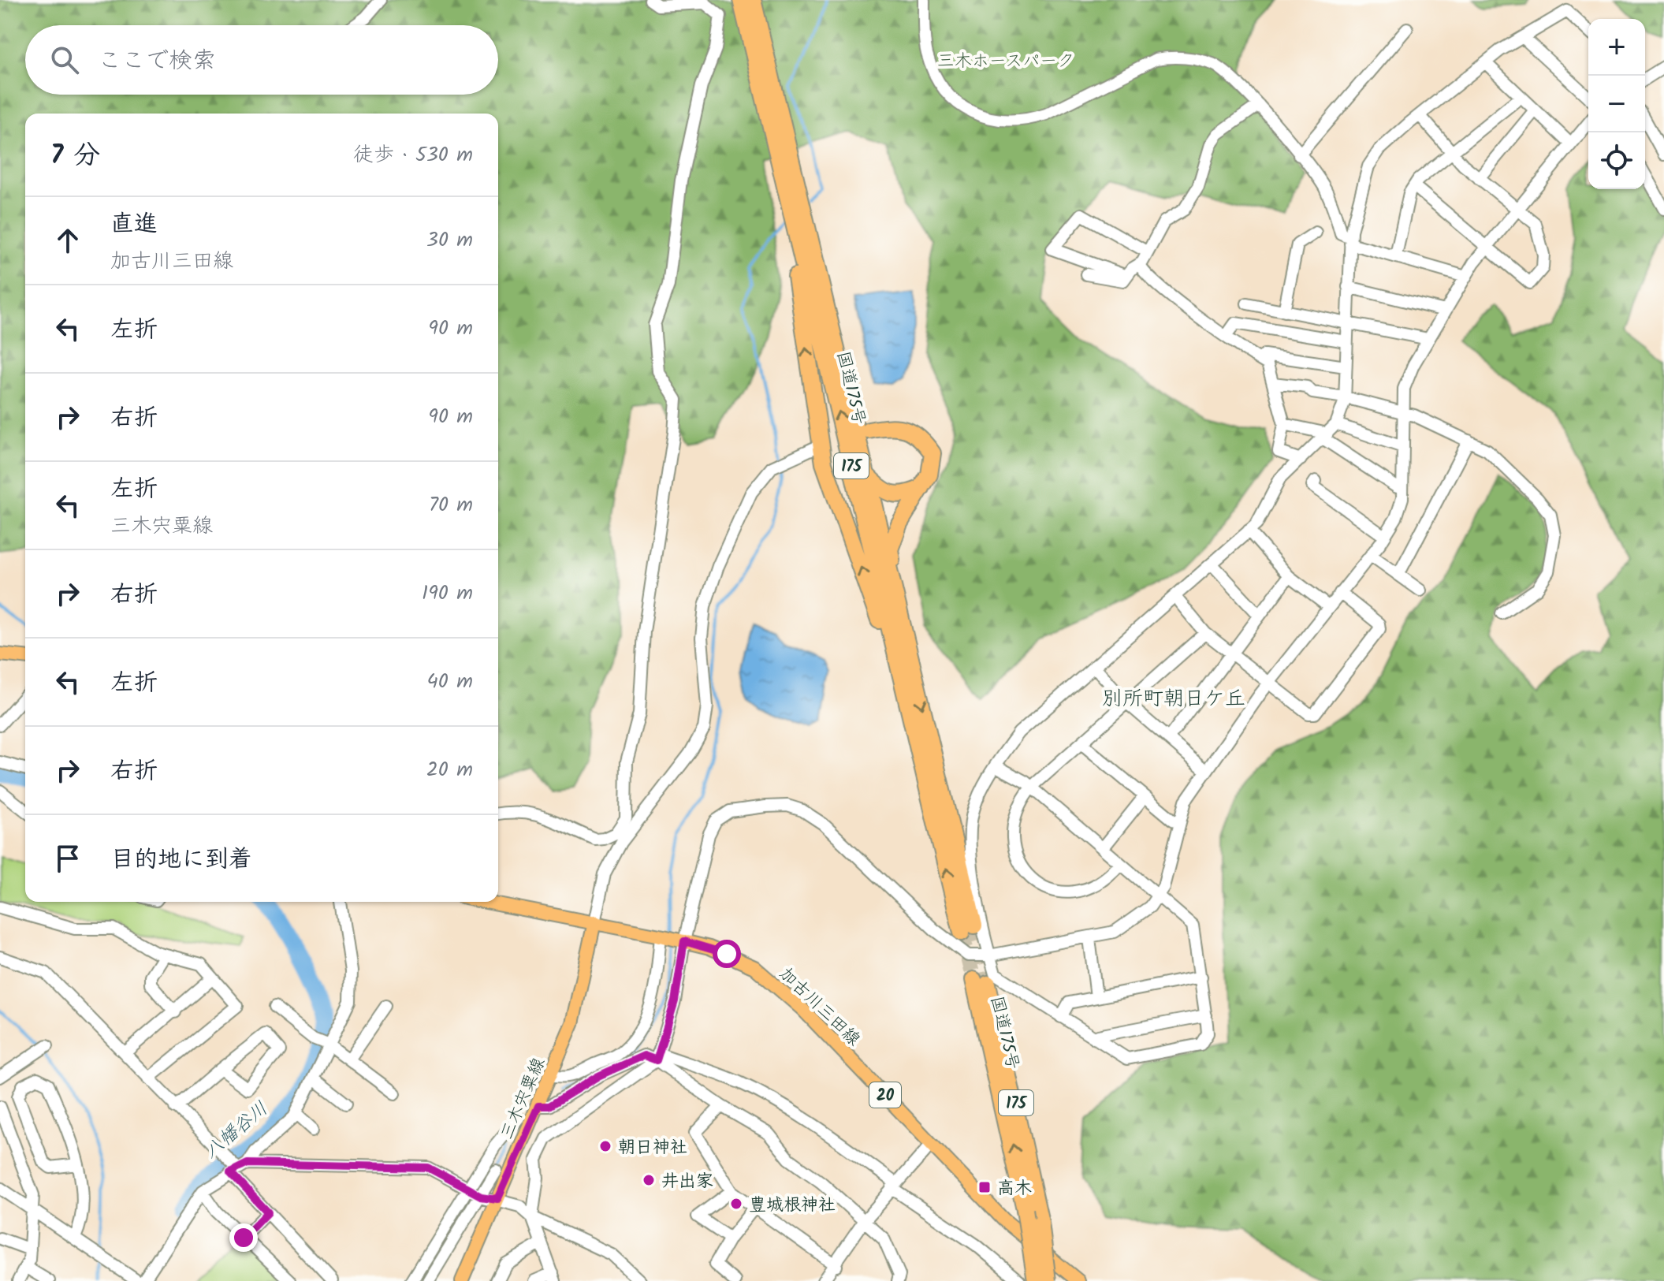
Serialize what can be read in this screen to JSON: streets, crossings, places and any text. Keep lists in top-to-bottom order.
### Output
{
  "streets": {
    "highway": ["国道175号", "175"],
    "main road": ["加古川三田線", "20", "三木宍粟線"]
  },
  "crossings": [
    ["加古川三田線", "三木宍粟線"]
  ],
  "districts": ["別所町朝日ケ丘"],
  "water": ["八幡谷川"],
  "parks": ["三木ホースパーク"],
  "places": {
    "other": ["朝日神社", "井出家", "豊城根神社"],
    "transit": ["高木"]
  },
  "page": {
    "map_buttons": ["+", "−"],
    "search": "ここで検索",
    "heading": ["7 分", "徒歩 · 530 m"],
    "list": [
      ["直進", "加古川三田線", "30 m"],
      ["左折", "90 m"],
      ["右折", "90 m"],
      ["左折", "三木宍粟線", "70 m"],
      ["右折", "190 m"],
      ["左折", "40 m"],
      ["右折", "20 m"],
      "目的地に到着"
    ]
  }
}
